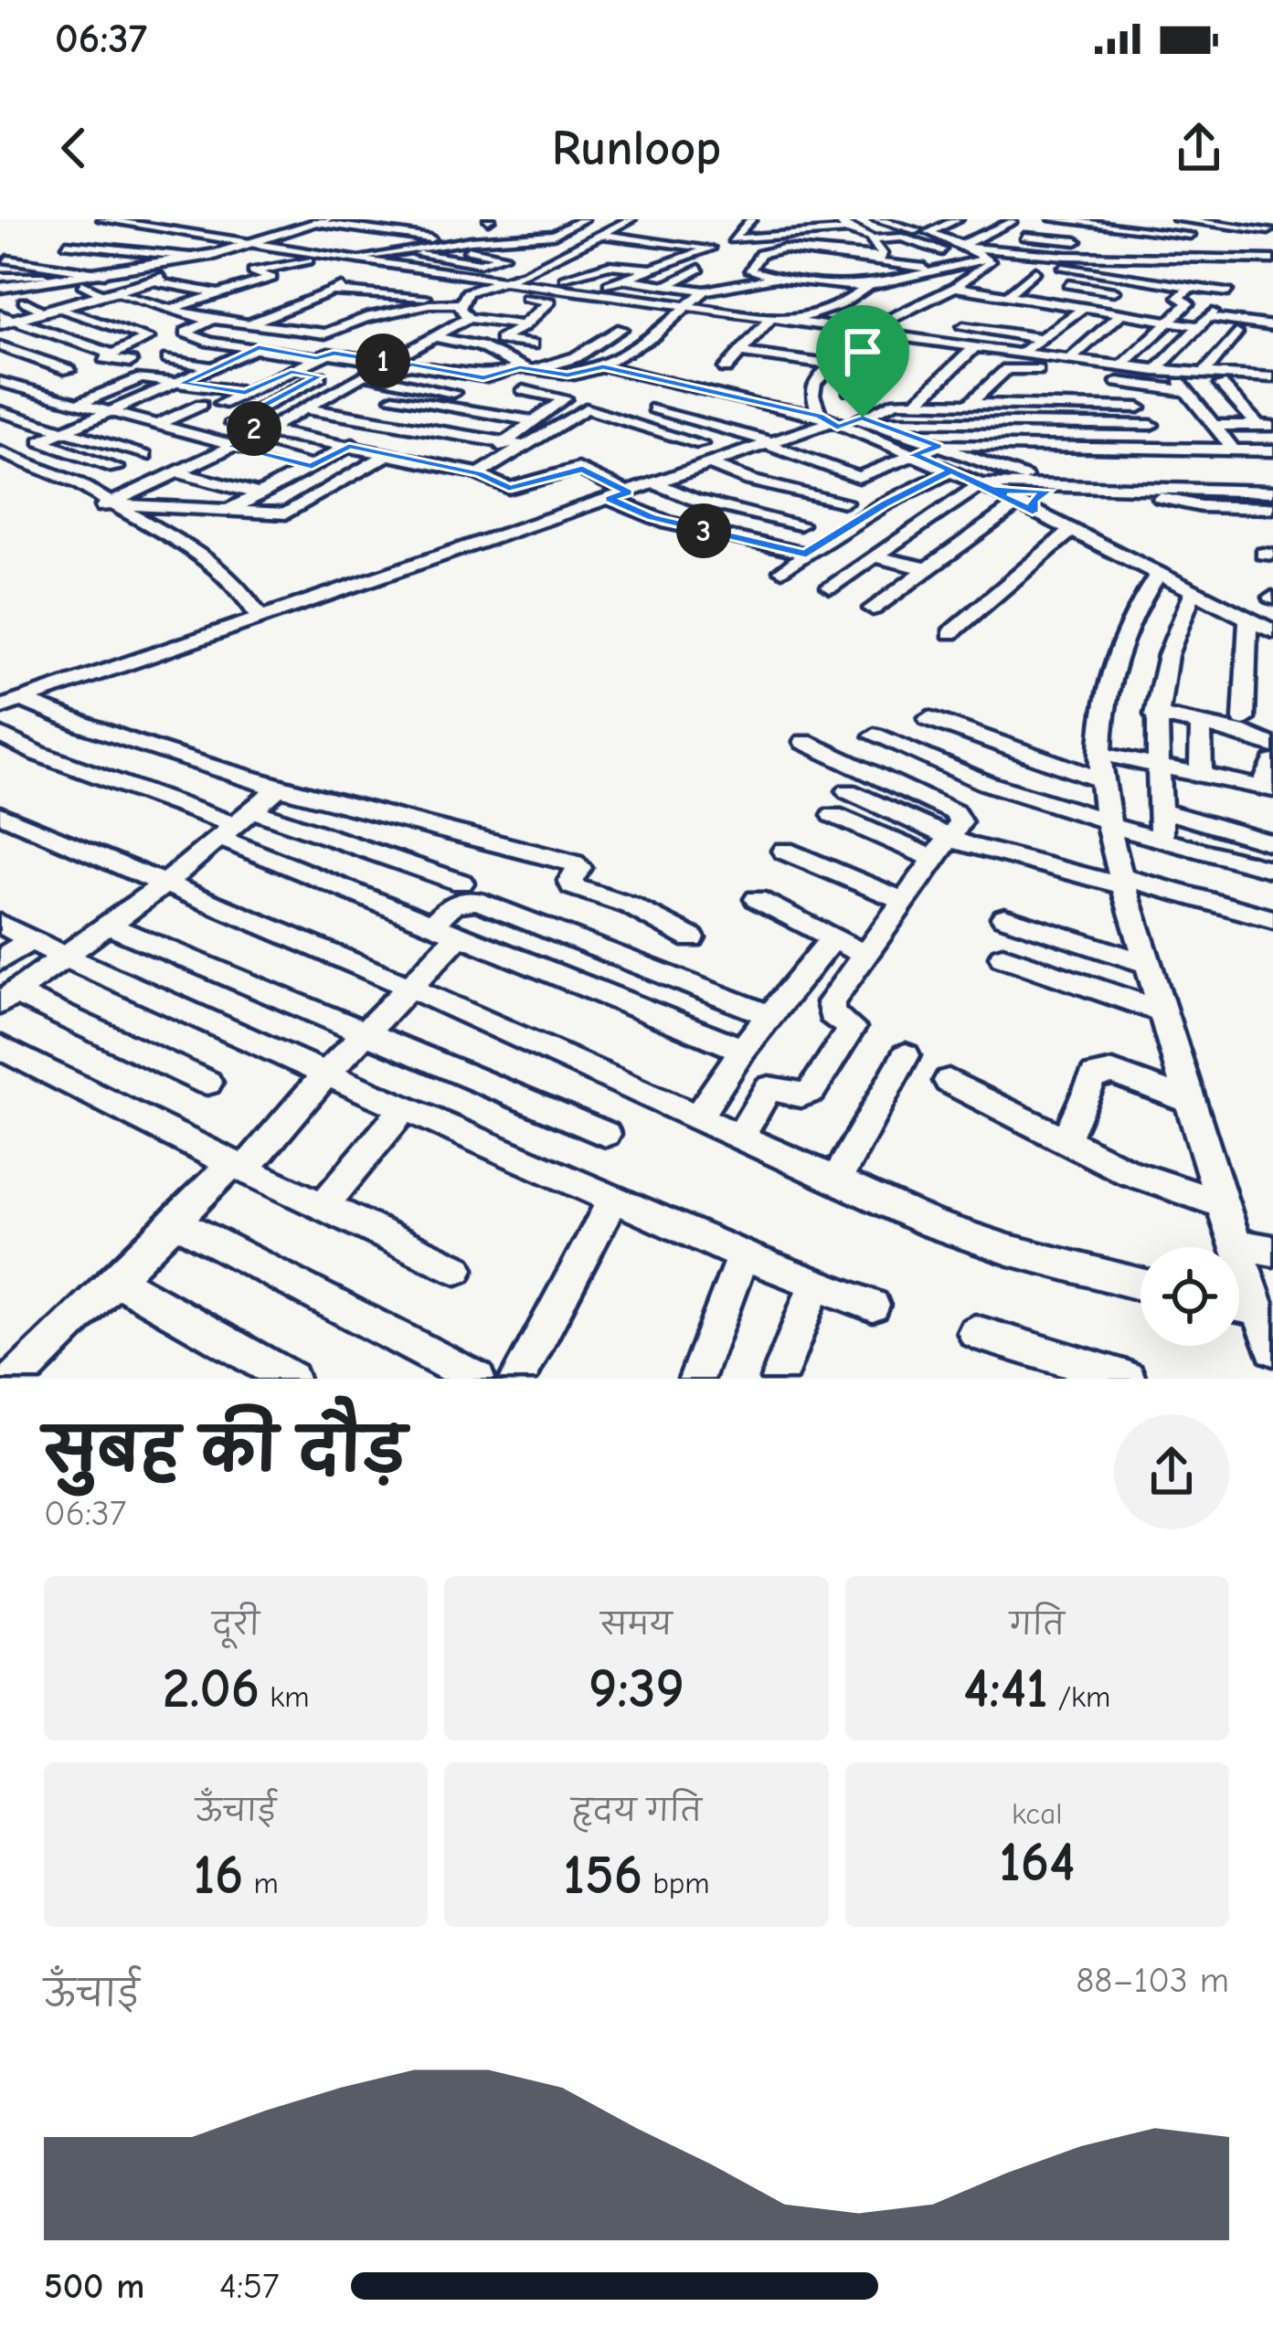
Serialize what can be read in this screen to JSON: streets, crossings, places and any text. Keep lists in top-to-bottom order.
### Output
{
  "page": {
    "status": "06:37",
    "header": "Runloop",
    "pins": ["1", "2", "3"],
    "heading": ["सुबह की दौड़", "06:37"],
    "stats": [
      ["दूरी", "2.06 km"],
      ["समय", "9:39"],
      ["गति", "4:41 /km"],
      ["ऊँचाई", "16 m"],
      ["हृदय गति", "156 bpm"],
      ["kcal", "164"]
    ],
    "chart": ["ऊँचाई", "88–103 m"],
    "list": [
      {
        "name": "500 m",
        "note": "4:57"
      }
    ]
  }
}
